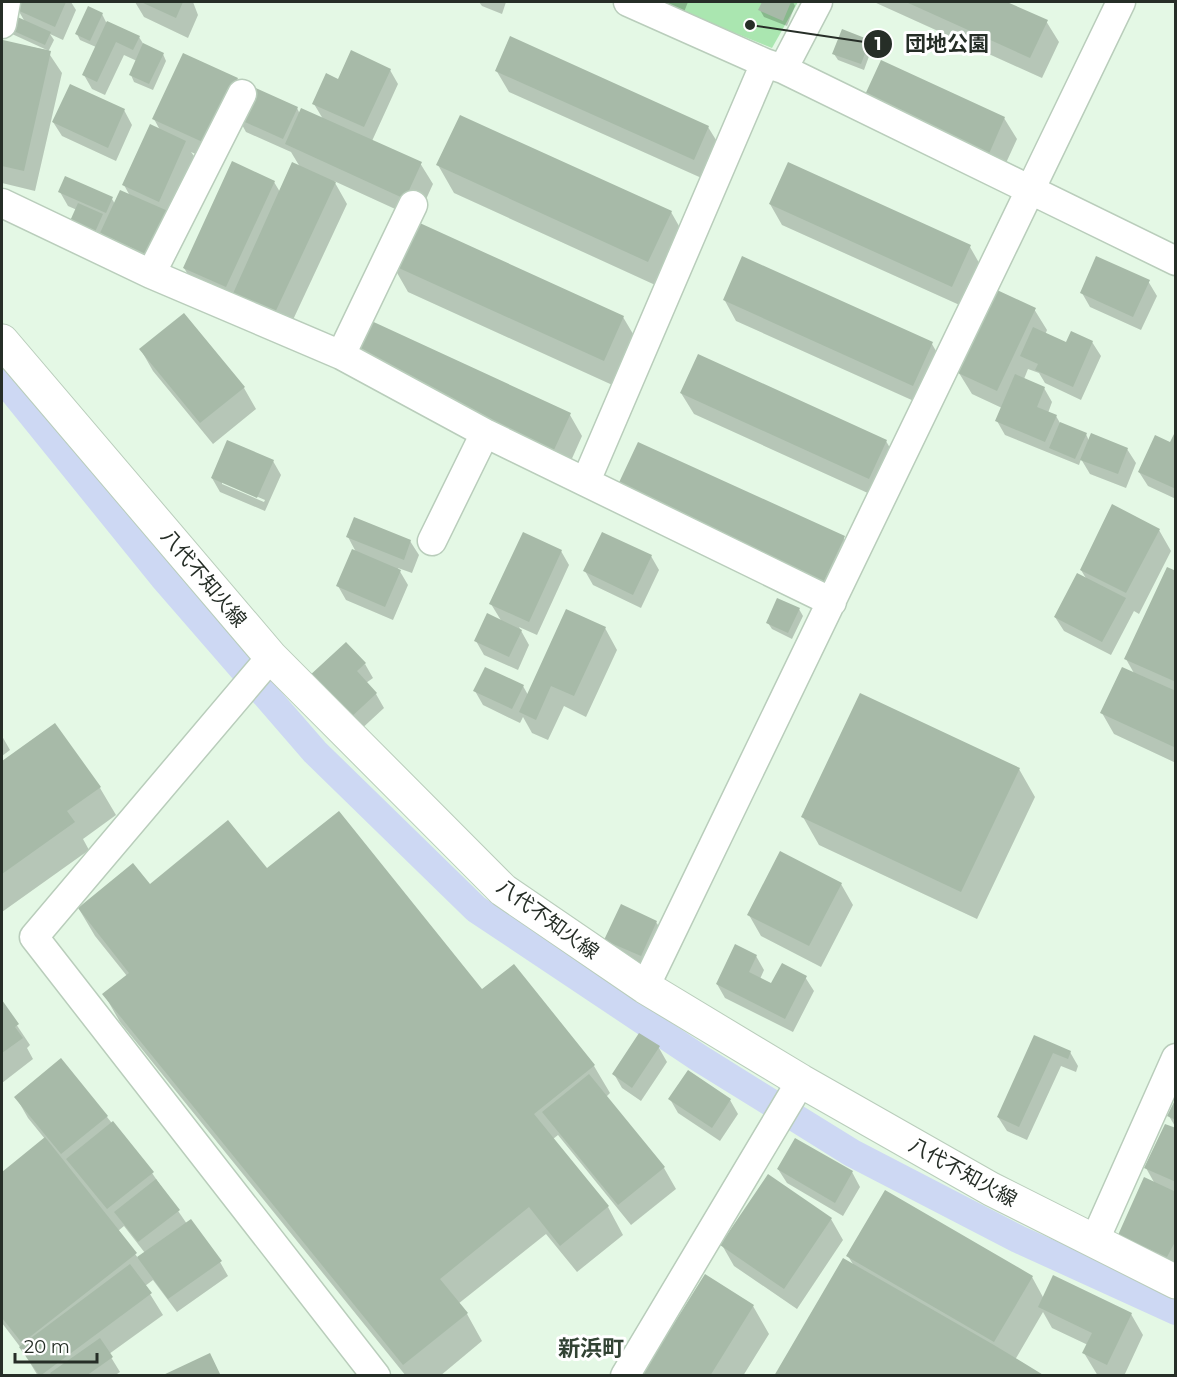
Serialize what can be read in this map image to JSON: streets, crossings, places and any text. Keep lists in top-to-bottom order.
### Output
{
  "streets": {
    "main road": ["八代不知火線"]
  },
  "districts": ["新浜町"],
  "places": ["団地公園"],
  "scale_bar": "20 m"
}
